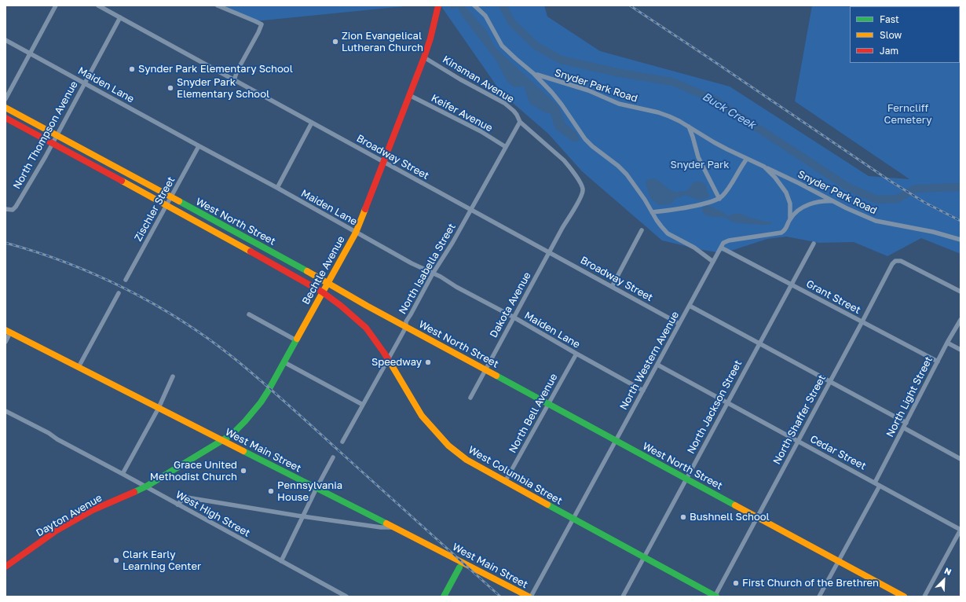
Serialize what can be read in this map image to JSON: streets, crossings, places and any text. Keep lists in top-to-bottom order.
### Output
{
  "streets": {
    "main road": [
      "West North Street",
      "Bechtle Avenue",
      "West Main Street",
      "West Columbia Street",
      "Dayton Avenue"
    ],
    "street": [
      "Kinsman Avenue",
      "Maiden Lane",
      "Snyder Park Road",
      "Keifer Avenue",
      "North Thompson Avenue",
      "Broadway Street",
      "Zischler Street",
      "North Isabella Street",
      "Grant Street",
      "Dakota Avenue",
      "North Western Avenue",
      "North Light Street",
      "North Jackson Street",
      "North Bell Avenue",
      "North Shaffer Street",
      "Cedar Street",
      "West High Street"
    ]
  },
  "crossings": [
    ["Kinsman Avenue", "North Isabella Street"],
    ["Kinsman Avenue", "Bechtle Avenue"],
    ["Kinsman Avenue", "Dakota Avenue"],
    ["Maiden Lane", "North Thompson Avenue"],
    ["Maiden Lane", "Zischler Street"],
    ["Maiden Lane", "North Isabella Street"],
    ["Maiden Lane", "Bechtle Avenue"],
    ["Maiden Lane", "Dakota Avenue"],
    ["Maiden Lane", "North Western Avenue"],
    ["Maiden Lane", "North Bell Avenue"],
    ["Snyder Park Road", "North Western Avenue"],
    ["Keifer Avenue", "North Isabella Street"],
    ["Keifer Avenue", "Bechtle Avenue"],
    ["North Thompson Avenue", "Broadway Street"],
    ["North Thompson Avenue", "West North Street"],
    ["Broadway Street", "North Isabella Street"],
    ["Broadway Street", "Bechtle Avenue"],
    ["Broadway Street", "Dakota Avenue"],
    ["Broadway Street", "North Western Avenue"],
    ["Zischler Street", "West North Street"],
    ["West North Street", "North Isabella Street"],
    ["West North Street", "Bechtle Avenue"],
    ["West North Street", "Dakota Avenue"],
    ["West North Street", "North Western Avenue"],
    ["West North Street", "North Jackson Street"],
    ["West North Street", "North Bell Avenue"],
    ["West North Street", "North Shaffer Street"],
    ["West North Street", "West Columbia Street"],
    ["North Isabella Street", "West Columbia Street"],
    ["Bechtle Avenue", "West Main Street"],
    ["Bechtle Avenue", "West Columbia Street"],
    ["Bechtle Avenue", "West High Street"],
    ["Bechtle Avenue", "Dayton Avenue"],
    ["Grant Street", "North Western Avenue"],
    ["Grant Street", "North Light Street"],
    ["Grant Street", "North Jackson Street"],
    ["Grant Street", "North Shaffer Street"],
    ["North Western Avenue", "West Main Street"],
    ["North Western Avenue", "Cedar Street"],
    ["North Western Avenue", "West Columbia Street"],
    ["North Light Street", "Cedar Street"],
    ["North Jackson Street", "Cedar Street"],
    ["North Jackson Street", "West Columbia Street"],
    ["North Bell Avenue", "West Columbia Street"],
    ["North Shaffer Street", "Cedar Street"],
    ["North Shaffer Street", "West Columbia Street"],
    ["West High Street", "Dayton Avenue"]
  ],
  "water": ["Buck Creek"],
  "parks": ["Ferncliff Cemetery", "Snyder Park"],
  "places": [
    "Zion Evangelical Lutheran Church",
    "Synder Park Elementary School",
    "Snyder Park Elementary School",
    "Speedway",
    "Grace United Methodist Church",
    "Pennsylvania House",
    "Bushnell School",
    "Clark Early Learning Center",
    "First Church of the Brethren"
  ],
  "legend": ["Fast", "Slow", "Jam"],
  "north": "top right"
}
